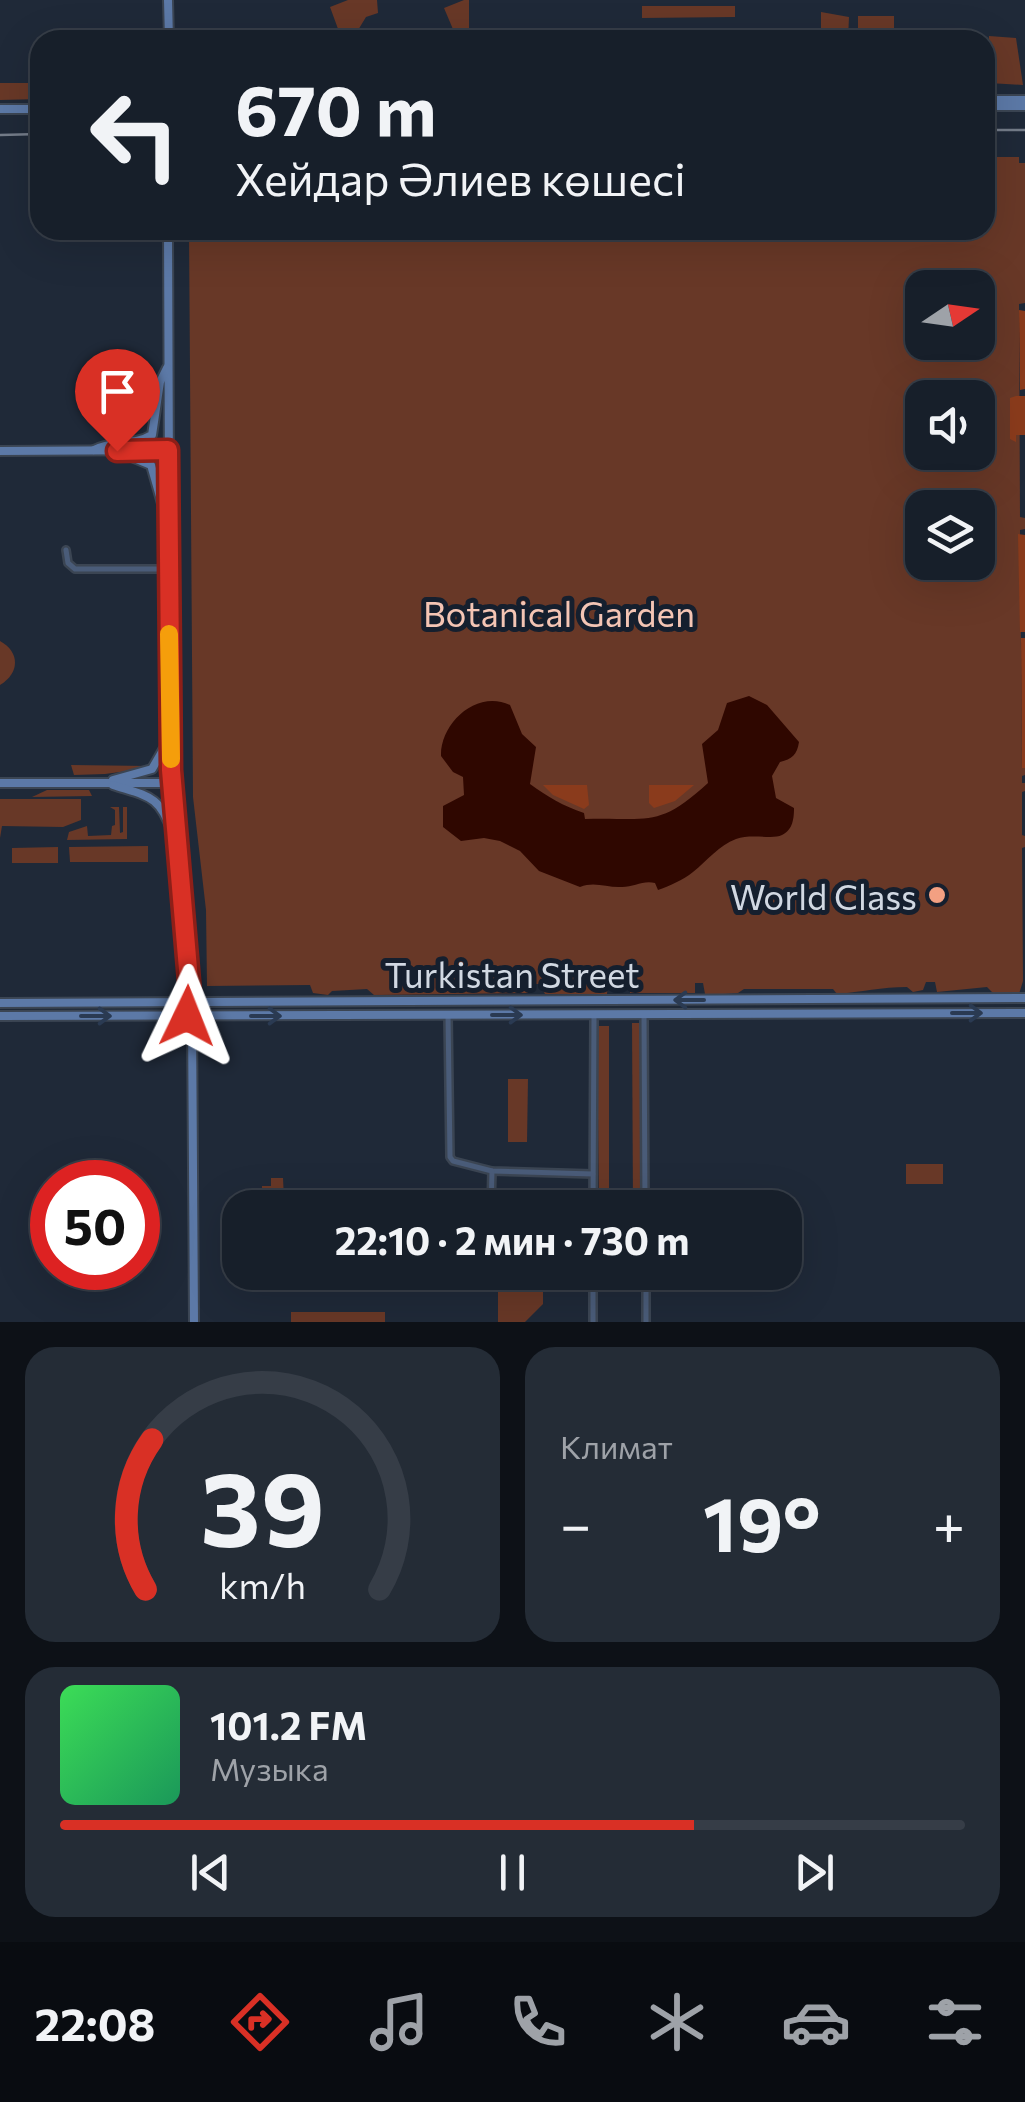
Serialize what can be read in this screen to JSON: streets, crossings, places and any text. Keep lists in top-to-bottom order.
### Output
{
  "streets": {
    "main road": ["Turkistan Street"]
  },
  "parks": ["Botanical Garden"],
  "places": ["World Class"],
  "north": "right",
  "page": {
    "turn": ["670 m", "Хейдар Әлиев көшесі"],
    "limit": "50",
    "trip": "22:10 · 2 мин · 730 m",
    "tile": "Климат",
    "heat": ["−", "19°", "+"],
    "song": ["101.2 FM", "Музыка"],
    "tabs": "22:08",
    "gauge": ["39", "km/h"]
  }
}
